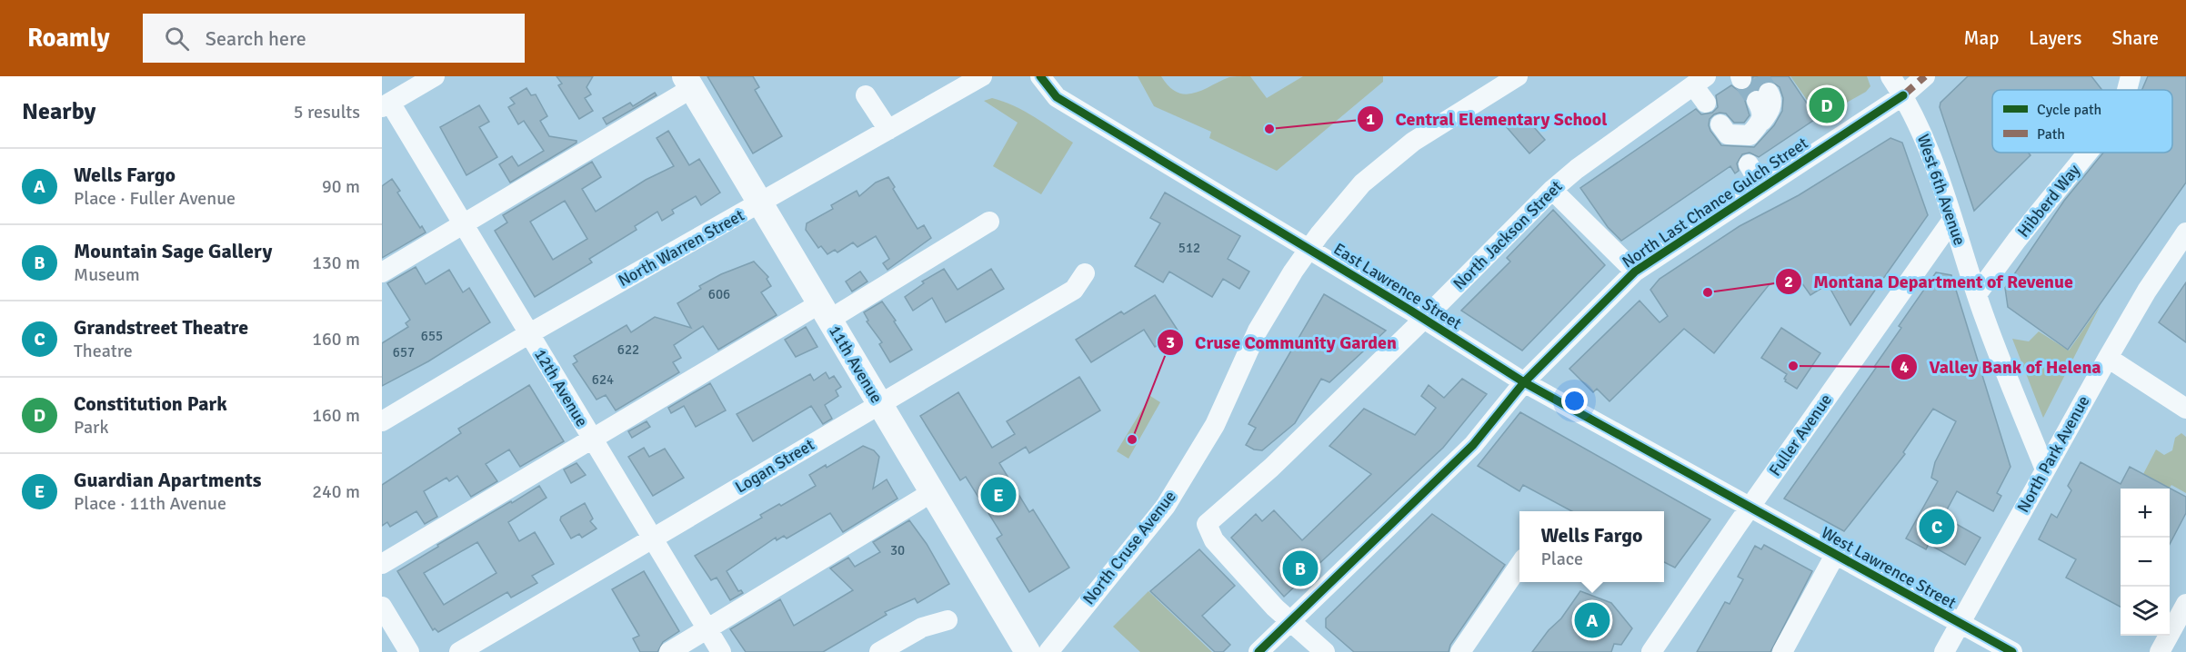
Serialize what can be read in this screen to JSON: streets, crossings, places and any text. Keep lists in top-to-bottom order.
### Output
{
  "streets": {
    "main road": ["11th Avenue"],
    "street": [
      "West 6th Avenue",
      "Hibberd Way",
      "North Last Chance Gulch Street",
      "North Jackson Street",
      "North Warren Street",
      "East Lawrence Street",
      "12th Avenue",
      "Fuller Avenue",
      "North Park Avenue",
      "Logan Street",
      "North Cruse Avenue",
      "West Lawrence Street"
    ]
  },
  "crossings": [
    ["West 6th Avenue", "Hibberd Way"],
    ["West 6th Avenue", "North Last Chance Gulch Street"],
    ["West 6th Avenue", "Fuller Avenue"],
    ["West 6th Avenue", "North Park Avenue"],
    ["North Last Chance Gulch Street", "North Jackson Street"],
    ["North Last Chance Gulch Street", "East Lawrence Street"],
    ["North Jackson Street", "East Lawrence Street"],
    ["North Warren Street", "11th Avenue"],
    ["North Warren Street", "12th Avenue"],
    ["East Lawrence Street", "Fuller Avenue"],
    ["East Lawrence Street", "North Cruse Avenue"],
    ["East Lawrence Street", "West Lawrence Street"],
    ["11th Avenue", "Logan Street"],
    ["12th Avenue", "Logan Street"],
    ["Fuller Avenue", "West Lawrence Street"],
    ["North Park Avenue", "West Lawrence Street"]
  ],
  "places": [
    "Central Elementary School",
    "Montana Department of Revenue",
    "Valley Bank of Helena",
    "Cruse Community Garden"
  ],
  "house_numbers": [
    "512",
    "606",
    "655",
    "622",
    "657",
    "624",
    "30"
  ],
  "legend": ["Cycle path", "Path"],
  "page": {
    "header": "Roamly",
    "search": "Search here",
    "nav": ["Map", "Layers", "Share"],
    "heading": ["Nearby", "5 results"],
    "pins": [
      "D",
      "E",
      "C",
      "B",
      "A"
    ],
    "list": [
      {
        "mark": "A",
        "name": "Wells Fargo",
        "note": "Place · Fuller Avenue",
        "value": "90 m"
      },
      {
        "mark": "B",
        "name": "Mountain Sage Gallery",
        "note": "Museum",
        "value": "130 m"
      },
      {
        "mark": "C",
        "name": "Grandstreet Theatre",
        "note": "Theatre",
        "value": "160 m"
      },
      {
        "mark": "D",
        "name": "Constitution Park",
        "note": "Park",
        "value": "160 m"
      },
      {
        "mark": "E",
        "name": "Guardian Apartments",
        "note": "Place · 11th Avenue",
        "value": "240 m"
      }
    ],
    "map_buttons": ["+", "−"],
    "popup": ["Wells Fargo", "Place"]
  }
}
